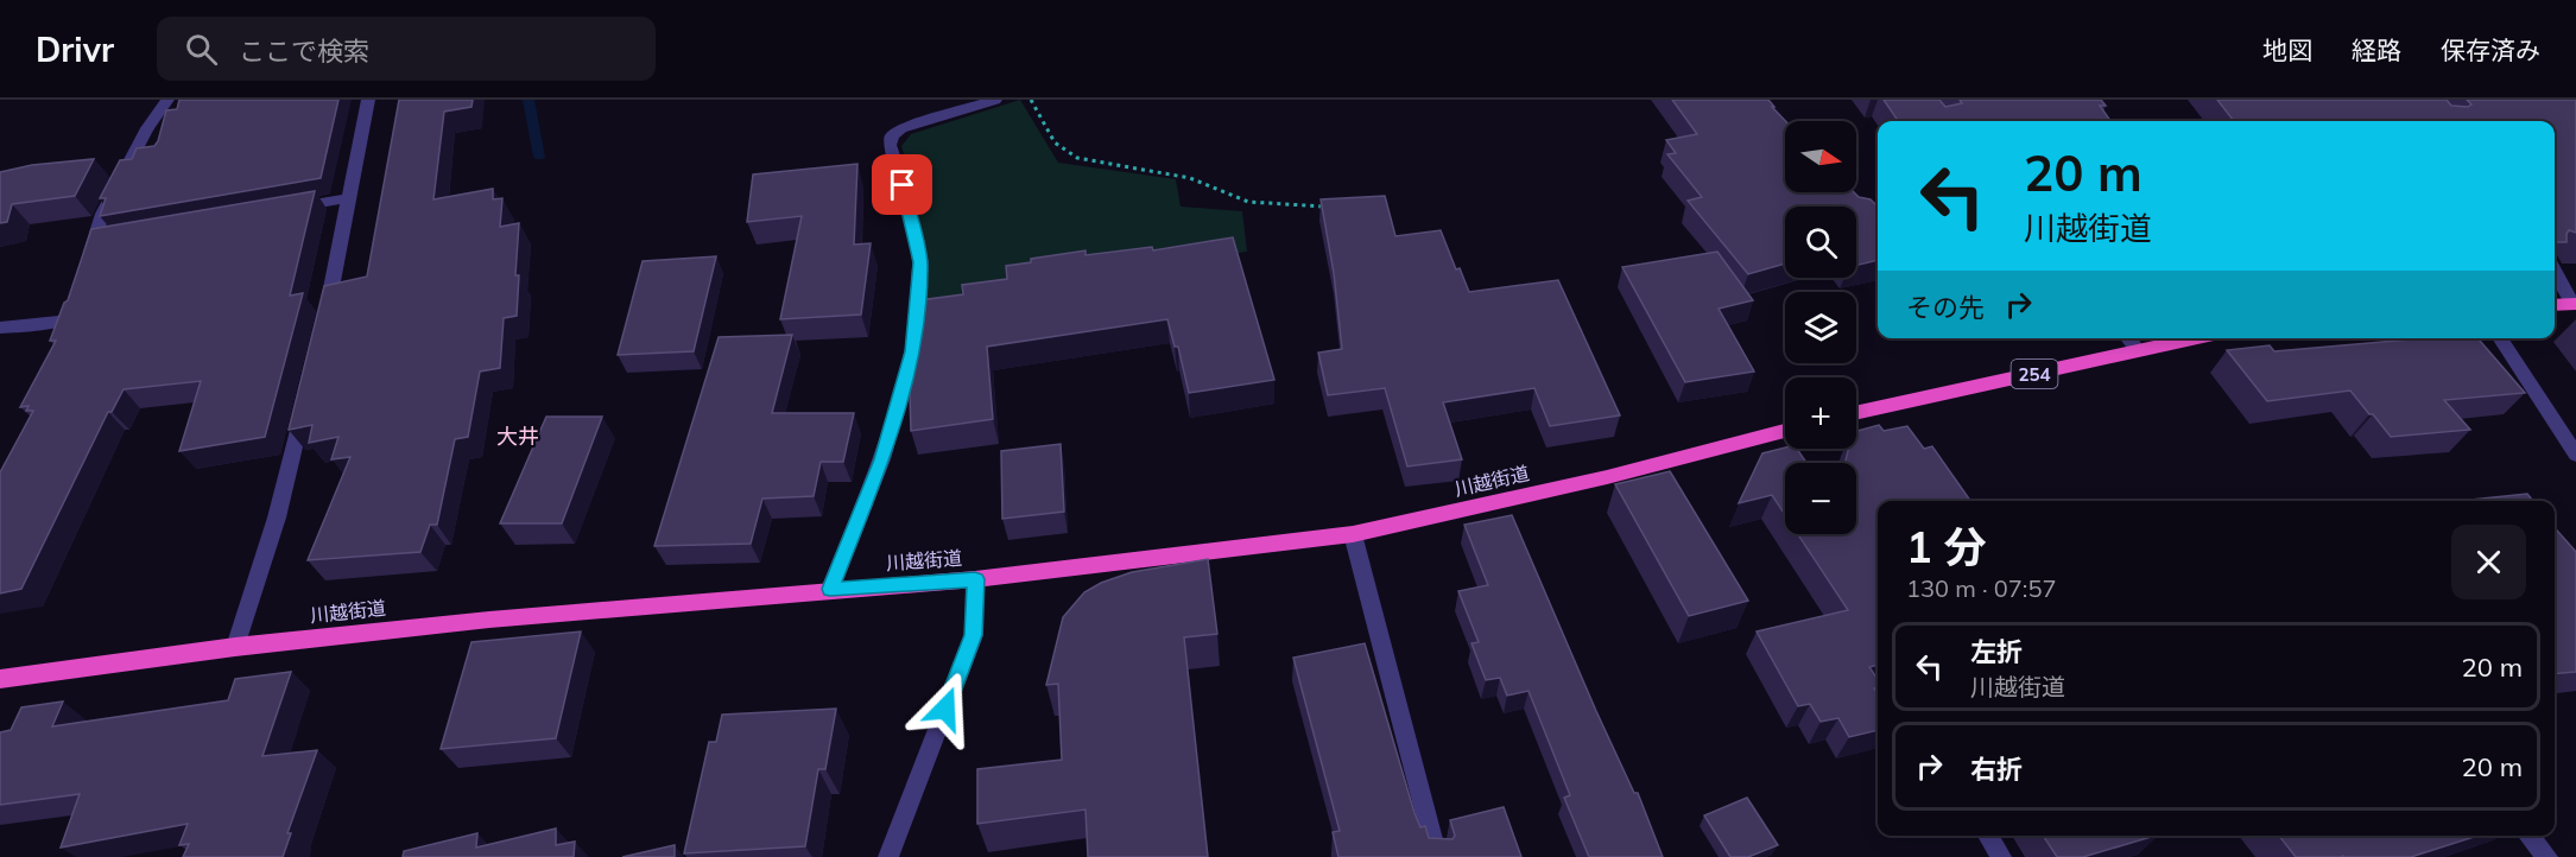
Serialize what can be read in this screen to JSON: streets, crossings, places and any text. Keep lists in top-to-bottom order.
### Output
{
  "streets": {
    "highway": ["254", "川越街道"]
  },
  "districts": ["大井"],
  "north": "right",
  "page": {
    "header": "Drivr",
    "search": "ここで検索",
    "nav": ["地図", "経路", "保存済み"],
    "map_buttons": ["+", "−"],
    "turn": ["20 m", "川越街道"],
    "then": "その先",
    "heading": ["1 分", "130 m · 07:57"],
    "list": [
      {
        "name": "左折",
        "note": "川越街道",
        "value": "20 m"
      },
      {
        "name": "右折",
        "value": "20 m"
      }
    ]
  }
}
